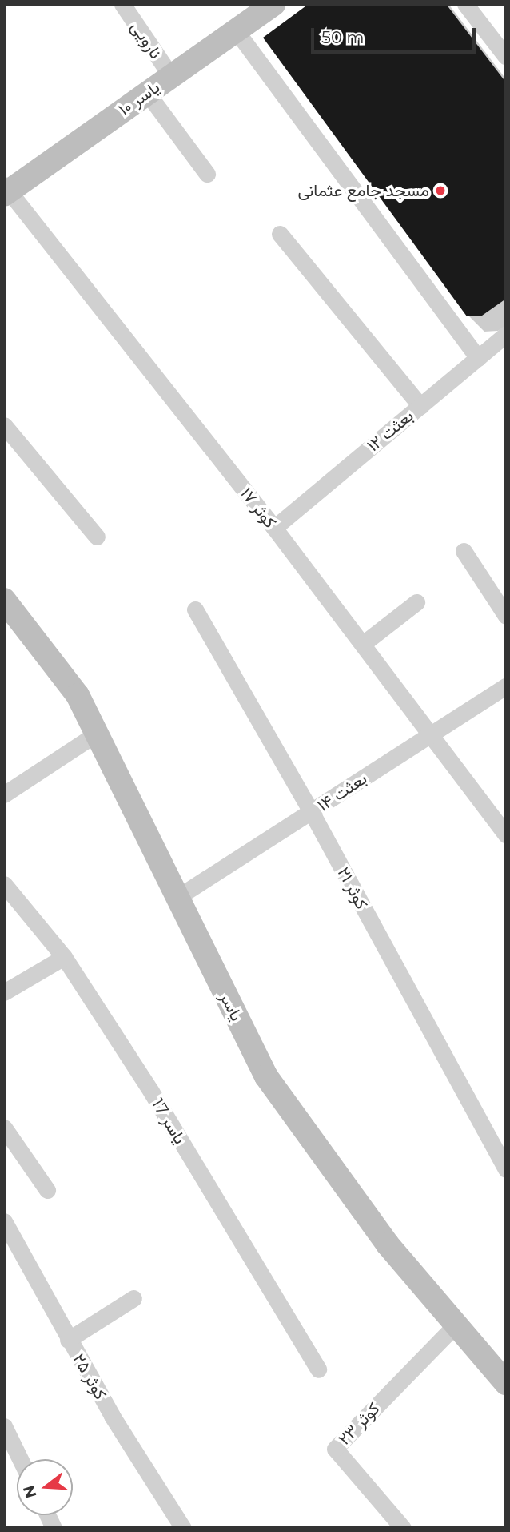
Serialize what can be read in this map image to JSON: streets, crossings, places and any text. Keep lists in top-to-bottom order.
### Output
{
  "streets": {
    "street": [
      "نارویی",
      "یاسر ۱۰",
      "بعثت ۱۲",
      "کوثر ۱۷",
      "بعثت ۱۴",
      "کوثر ۲۱",
      "یاسر",
      "یاسر 17",
      "کوثر ۲۵",
      "کوثر ۲۳"
    ]
  },
  "crossings": [
    ["نارویی", "یاسر ۱۰"],
    ["یاسر ۱۰", "کوثر ۱۷"],
    ["بعثت ۱۲", "کوثر ۱۷"],
    ["کوثر ۱۷", "بعثت ۱۴"],
    ["بعثت ۱۴", "کوثر ۲۱"],
    ["بعثت ۱۴", "یاسر"],
    ["یاسر", "کوثر ۲۳"]
  ],
  "places": ["مسجد جامع عثمانی"],
  "scale_bar": "50 m",
  "north": "left"
}
